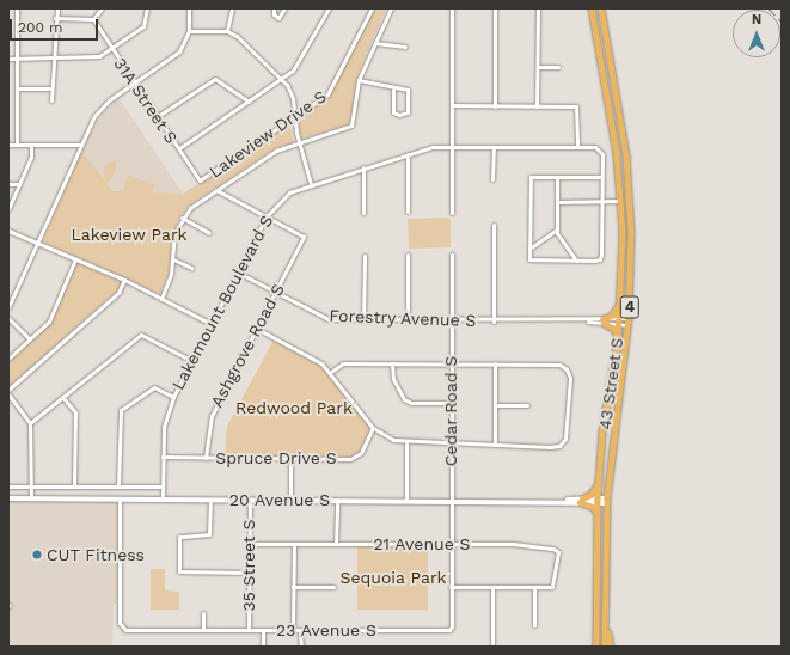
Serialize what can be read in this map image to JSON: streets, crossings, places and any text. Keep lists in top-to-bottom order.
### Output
{
  "streets": {
    "highway": ["4", "43 Street S"],
    "street": [
      "31A Street S",
      "Lakeview Drive S",
      "Lakemount Boulevard S",
      "Forestry Avenue S",
      "Ashgrove Road S",
      "Cedar Road S",
      "Spruce Drive S",
      "20 Avenue S",
      "21 Avenue S",
      "35 Street S",
      "23 Avenue S"
    ]
  },
  "crossings": [
    ["31A Street S", "Lakeview Drive S"],
    ["Lakemount Boulevard S", "Forestry Avenue S"],
    ["Lakemount Boulevard S", "Ashgrove Road S"],
    ["Lakemount Boulevard S", "Spruce Drive S"],
    ["Lakemount Boulevard S", "20 Avenue S"],
    ["Forestry Avenue S", "Ashgrove Road S"],
    ["Forestry Avenue S", "43 Street S"],
    ["Forestry Avenue S", "Cedar Road S"],
    ["Ashgrove Road S", "Spruce Drive S"],
    ["43 Street S", "20 Avenue S"],
    ["Cedar Road S", "20 Avenue S"],
    ["Cedar Road S", "21 Avenue S"],
    ["Cedar Road S", "23 Avenue S"],
    ["20 Avenue S", "35 Street S"],
    ["20 Avenue S", "23 Avenue S"],
    ["21 Avenue S", "35 Street S"],
    ["35 Street S", "23 Avenue S"]
  ],
  "parks": ["Lakeview Park", "Redwood Park", "Sequoia Park"],
  "places": ["CUT Fitness"],
  "scale_bar": "200 m",
  "north": "top"
}
